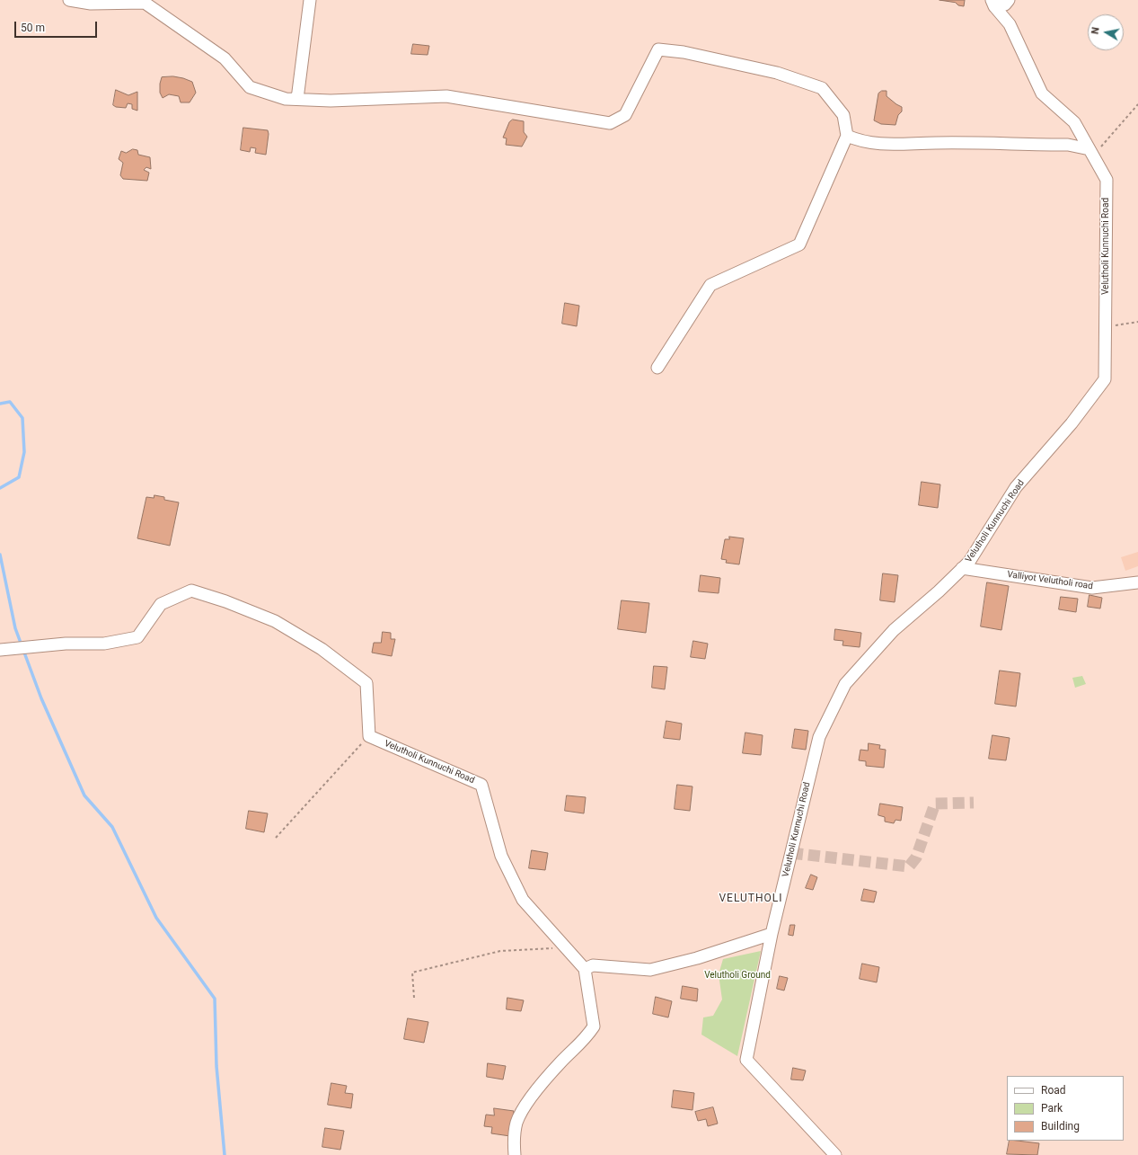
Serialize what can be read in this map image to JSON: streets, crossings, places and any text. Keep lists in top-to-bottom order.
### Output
{
  "streets": {
    "street": ["Velutholi Kunnuchi Road", "Valliyot Velutholi road"]
  },
  "crossings": [
    ["Velutholi Kunnuchi Road", "Valliyot Velutholi road"]
  ],
  "districts": ["VELUTHOLI"],
  "parks": ["Velutholi Ground"],
  "legend": ["Road", "Park", "Building"],
  "scale_bar": "50 m",
  "north": "left"
}
